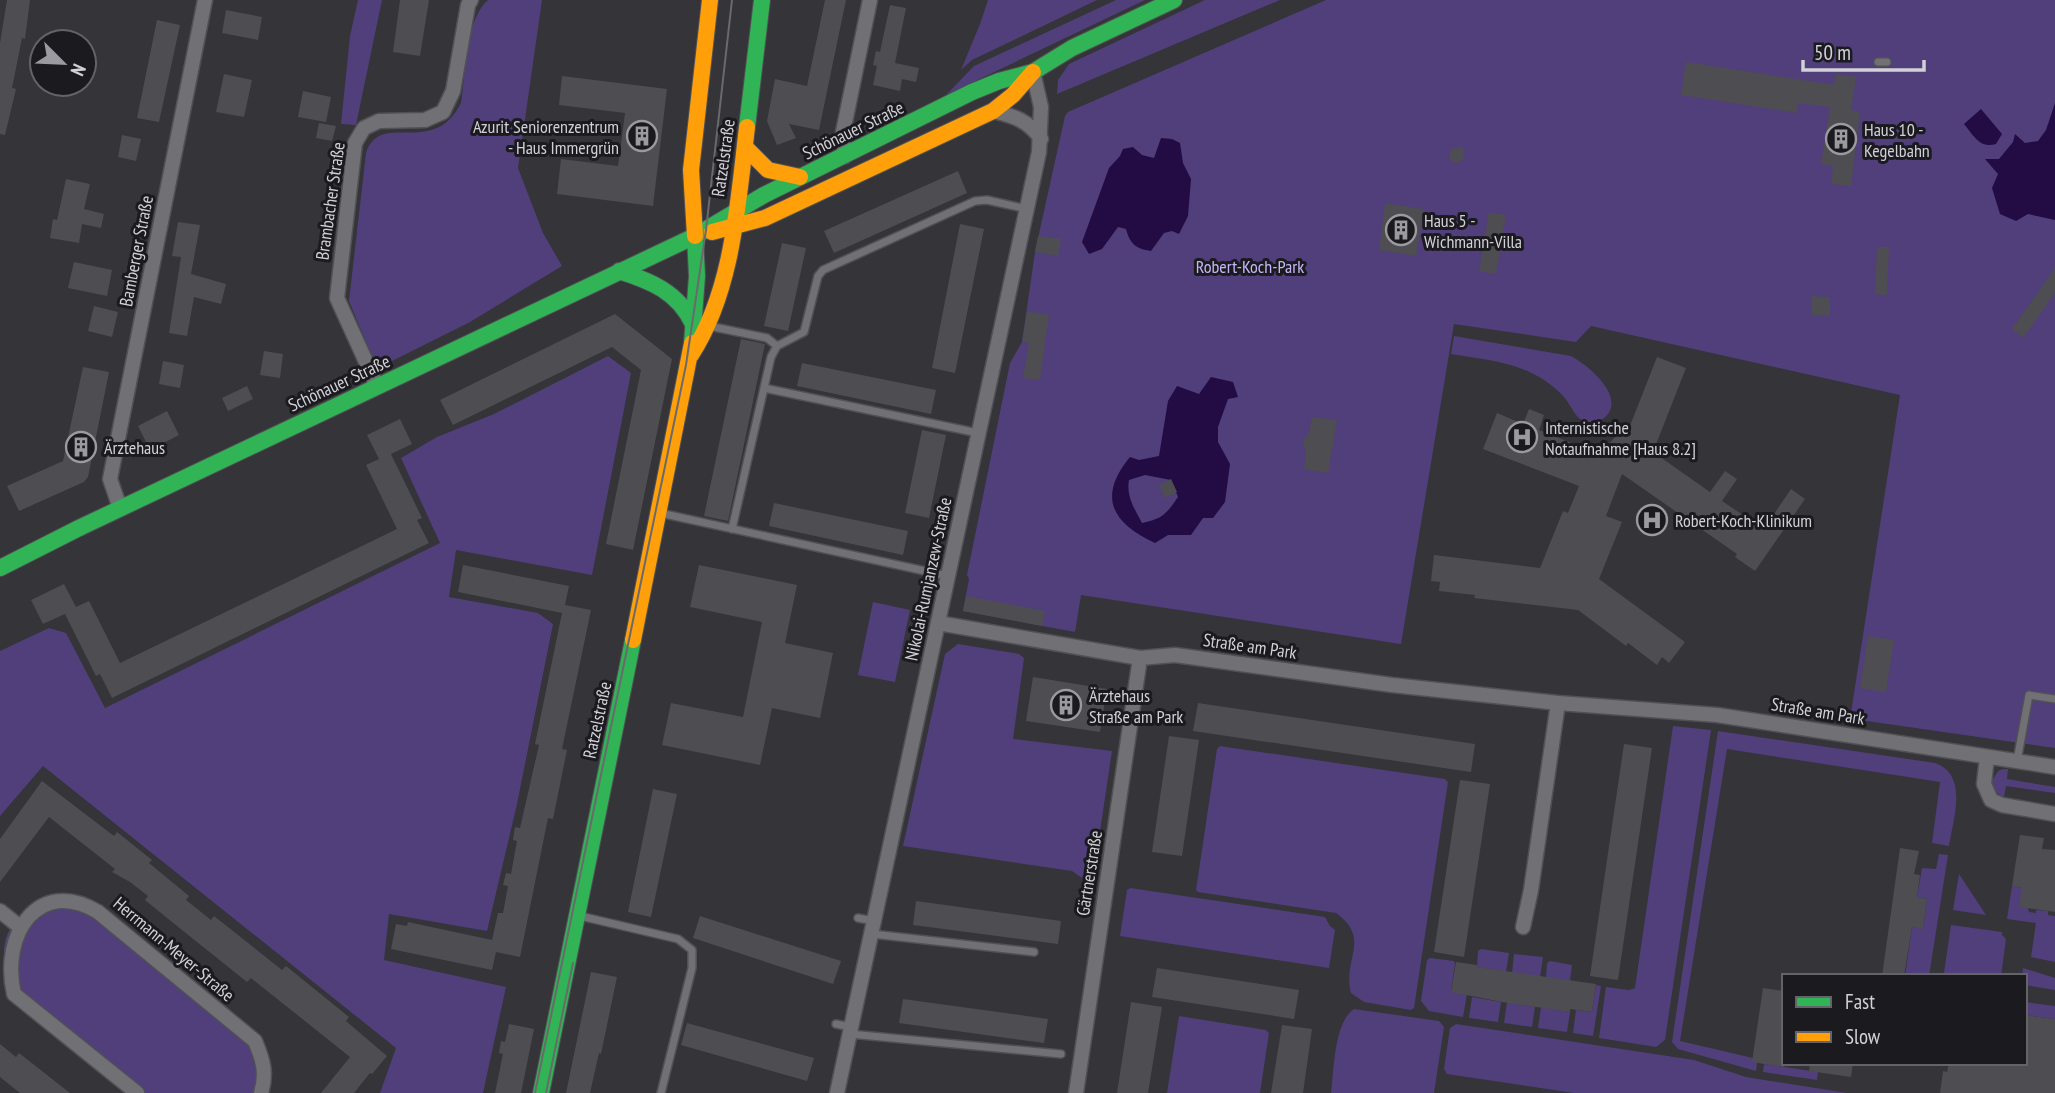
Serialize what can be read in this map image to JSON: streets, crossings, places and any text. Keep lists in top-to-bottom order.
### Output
{
  "streets": {
    "main road": ["Schönauer Straße", "Ratzelstraße"],
    "street": [
      "Brambacher Straße",
      "Bamberger Straße",
      "Nikolai-Rumjanzew-Straße",
      "Straße am Park",
      "Gärtnerstraße",
      "Herrmann-Meyer-Straße"
    ]
  },
  "crossings": [
    ["Schönauer Straße", "Ratzelstraße"],
    ["Schönauer Straße", "Brambacher Straße"],
    ["Schönauer Straße", "Bamberger Straße"],
    ["Schönauer Straße", "Nikolai-Rumjanzew-Straße"],
    ["Nikolai-Rumjanzew-Straße", "Straße am Park"],
    ["Straße am Park", "Gärtnerstraße"]
  ],
  "parks": ["Robert-Koch-Park"],
  "places": {
    "building": [
      "Azurit Seniorenzentrum - Haus Immergrün",
      "Haus 10 - Kegelbahn",
      "Haus 5 - Wichmann-Villa",
      "Ärztehaus",
      "Ärztehaus Straße am Park"
    ],
    "hospital": ["Internistische Notaufnahme [Haus 8.2]", "Robert-Koch-Klinikum"]
  },
  "legend": ["Fast", "Slow"],
  "scale_bar": "50 m",
  "north": "bottom right"
}
